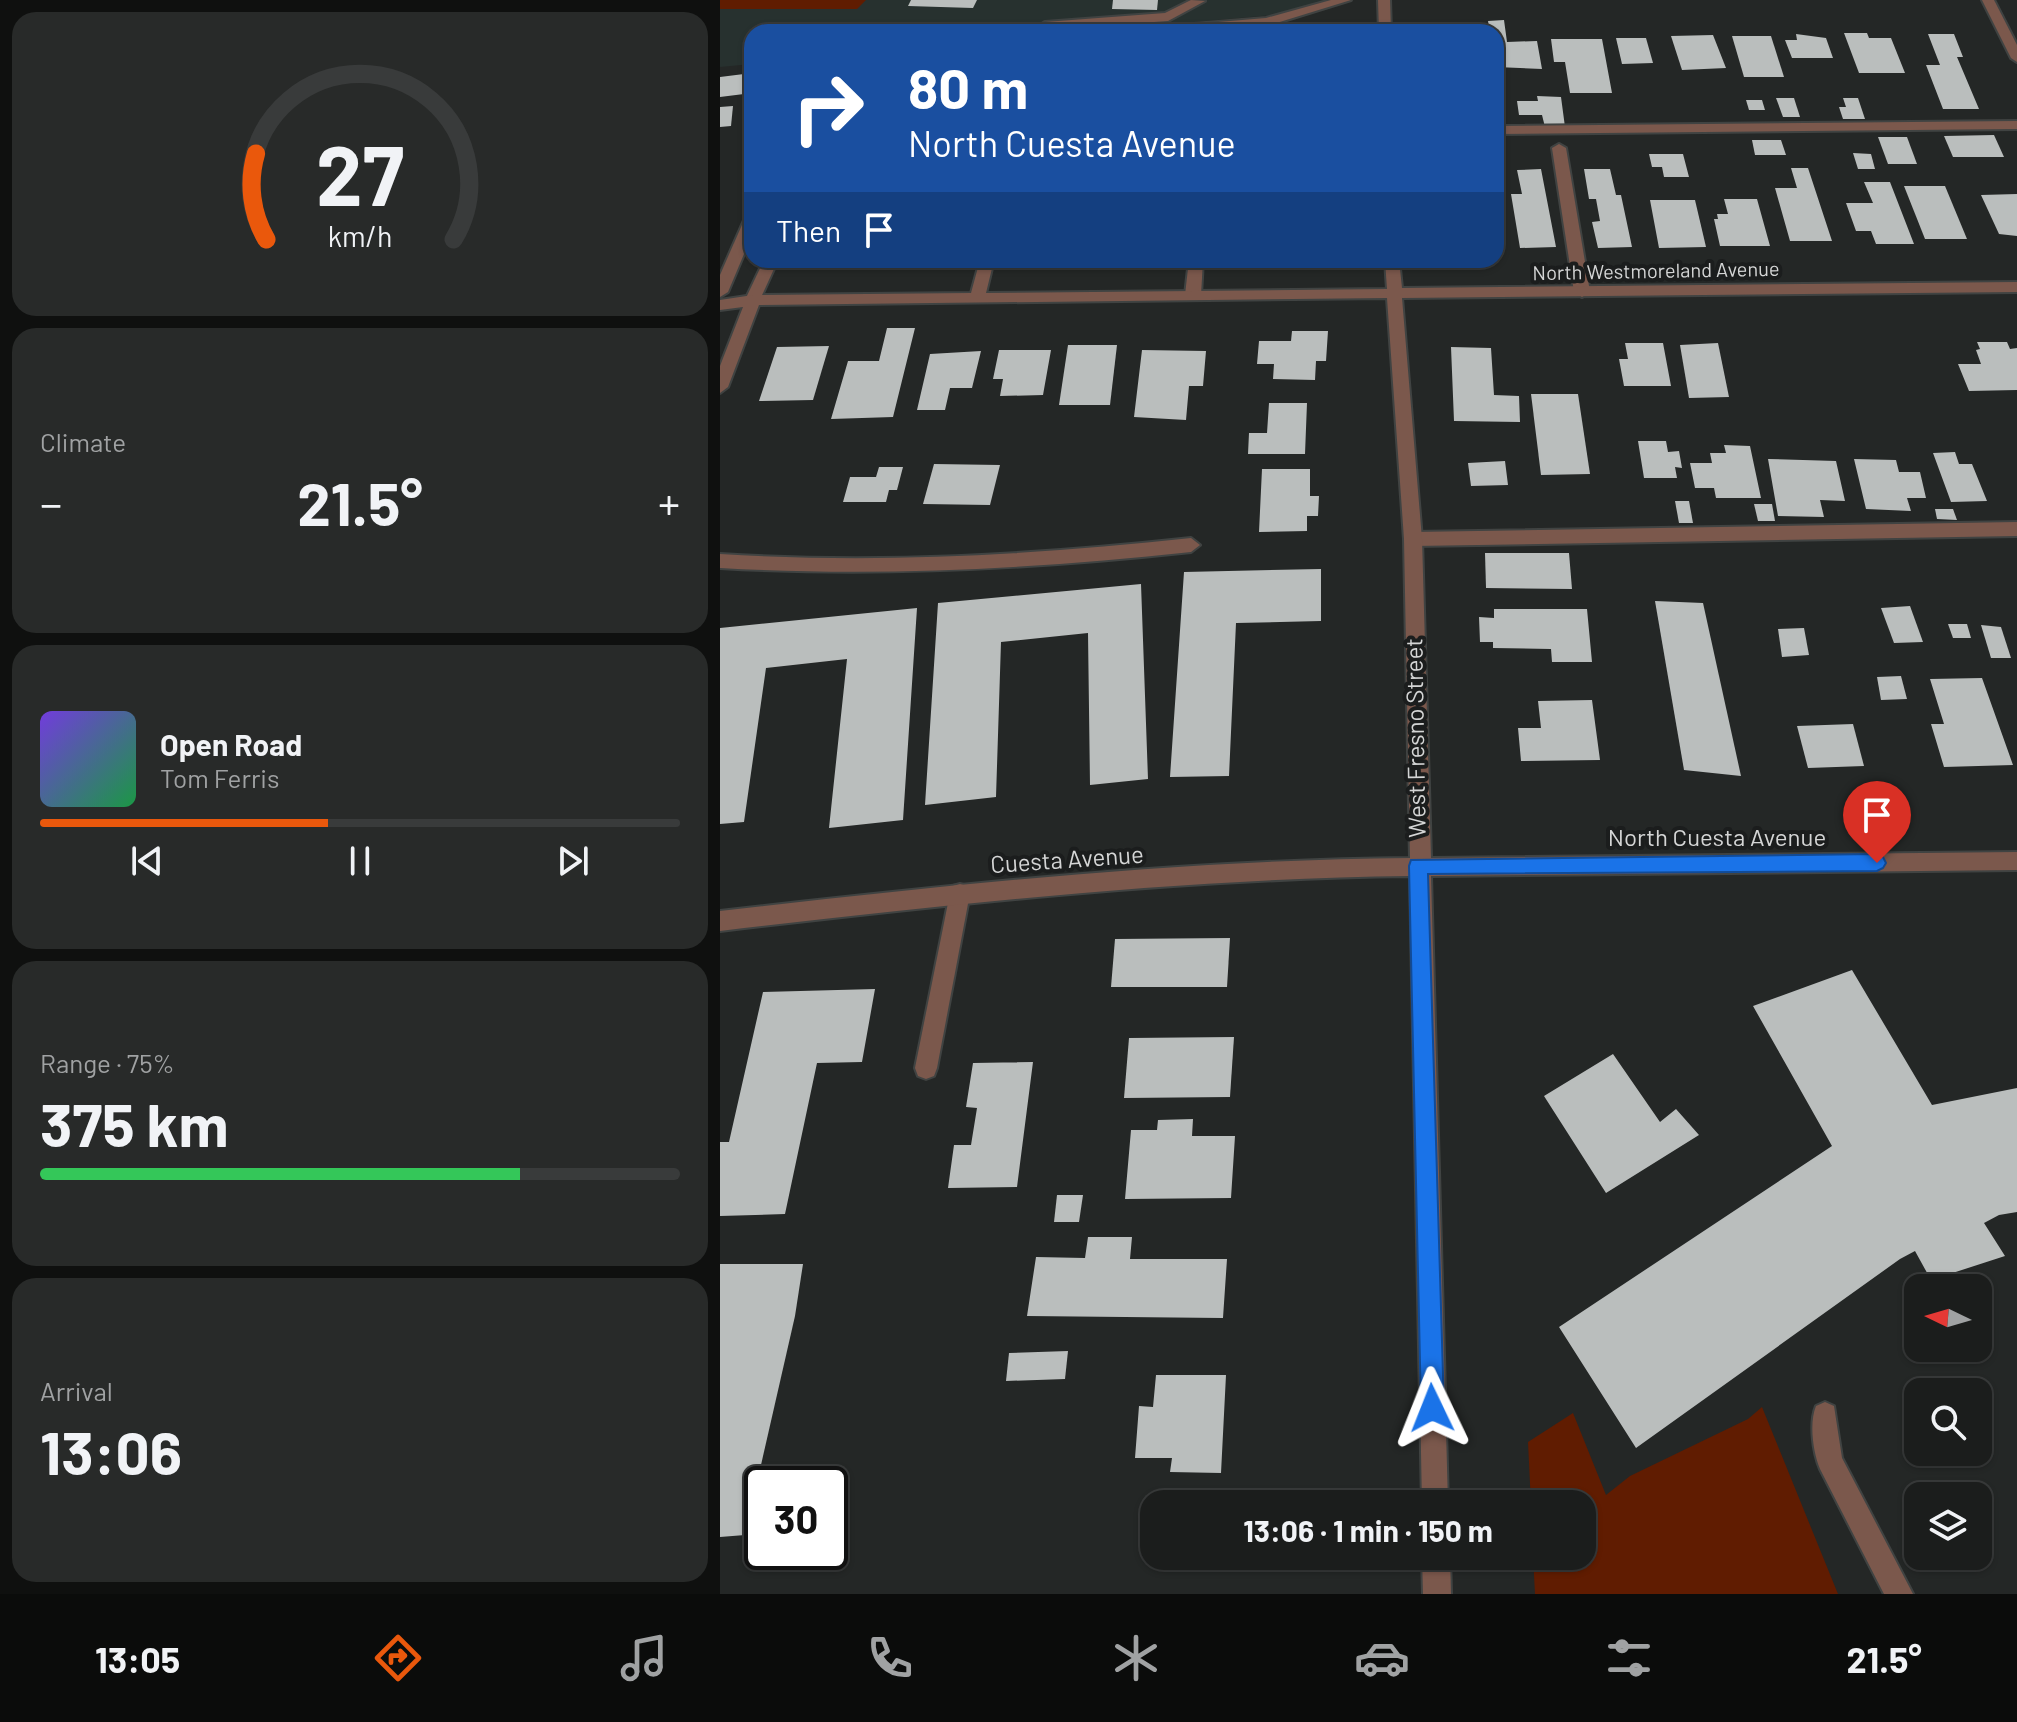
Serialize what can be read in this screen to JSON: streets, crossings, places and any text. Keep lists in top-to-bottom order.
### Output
{
  "streets": {
    "street": [
      "North Westmoreland Avenue",
      "West Fresno Street",
      "North Cuesta Avenue",
      "Cuesta Avenue"
    ]
  },
  "crossings": [
    ["North Westmoreland Avenue", "West Fresno Street"],
    ["West Fresno Street", "North Cuesta Avenue"],
    ["West Fresno Street", "Cuesta Avenue"],
    ["North Cuesta Avenue", "Cuesta Avenue"]
  ],
  "north": "left",
  "page": {
    "turn": ["80 m", "North Cuesta Avenue"],
    "then": "Then",
    "tile": [
      "Climate",
      ["Range · 75%", "375 km"],
      ["Arrival", "13:06"]
    ],
    "heat": ["−", "21.5°", "+"],
    "song": ["Open Road", "Tom Ferris"],
    "limit": "30",
    "trip": "13:06 · 1 min · 150 m",
    "tabs": ["13:05", "21.5°"],
    "gauge": ["27", "km/h"]
  }
}
